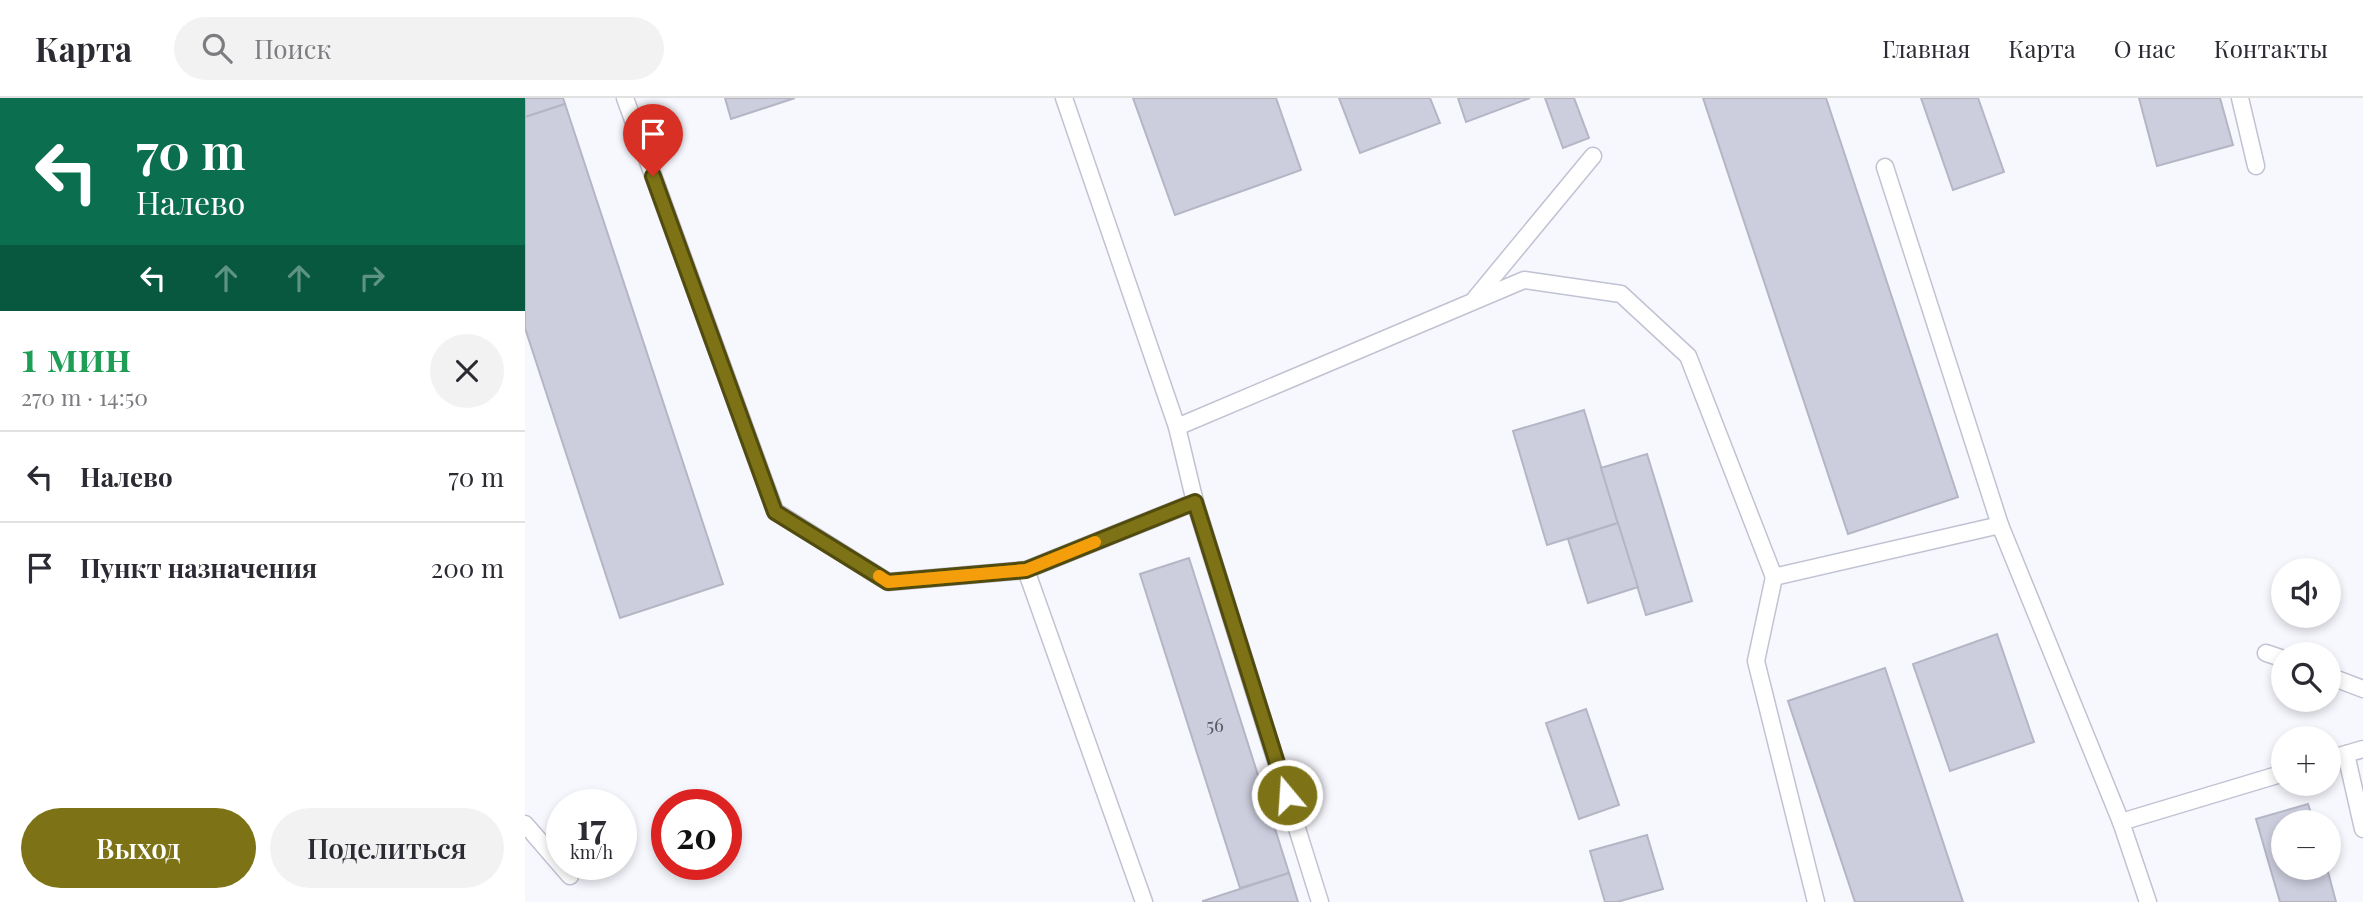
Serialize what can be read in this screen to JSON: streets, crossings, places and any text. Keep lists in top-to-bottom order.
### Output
{
  "house_numbers": ["56"],
  "page": {
    "header": "Карта",
    "search": "Поиск",
    "nav": [
      "Главная",
      "Карта",
      "О нас",
      "Контакты"
    ],
    "turn": ["70 m", "Налево"],
    "heading": ["1 мин", "270 m · 14:50"],
    "list": [
      {
        "name": "Налево",
        "value": "70 m"
      },
      {
        "name": "Пункт назначения",
        "value": "200 m"
      }
    ],
    "map_buttons": ["+", "−"],
    "speed": "17 km/h",
    "limit": "20",
    "buttons": ["Выход", "Поделиться"]
  }
}
